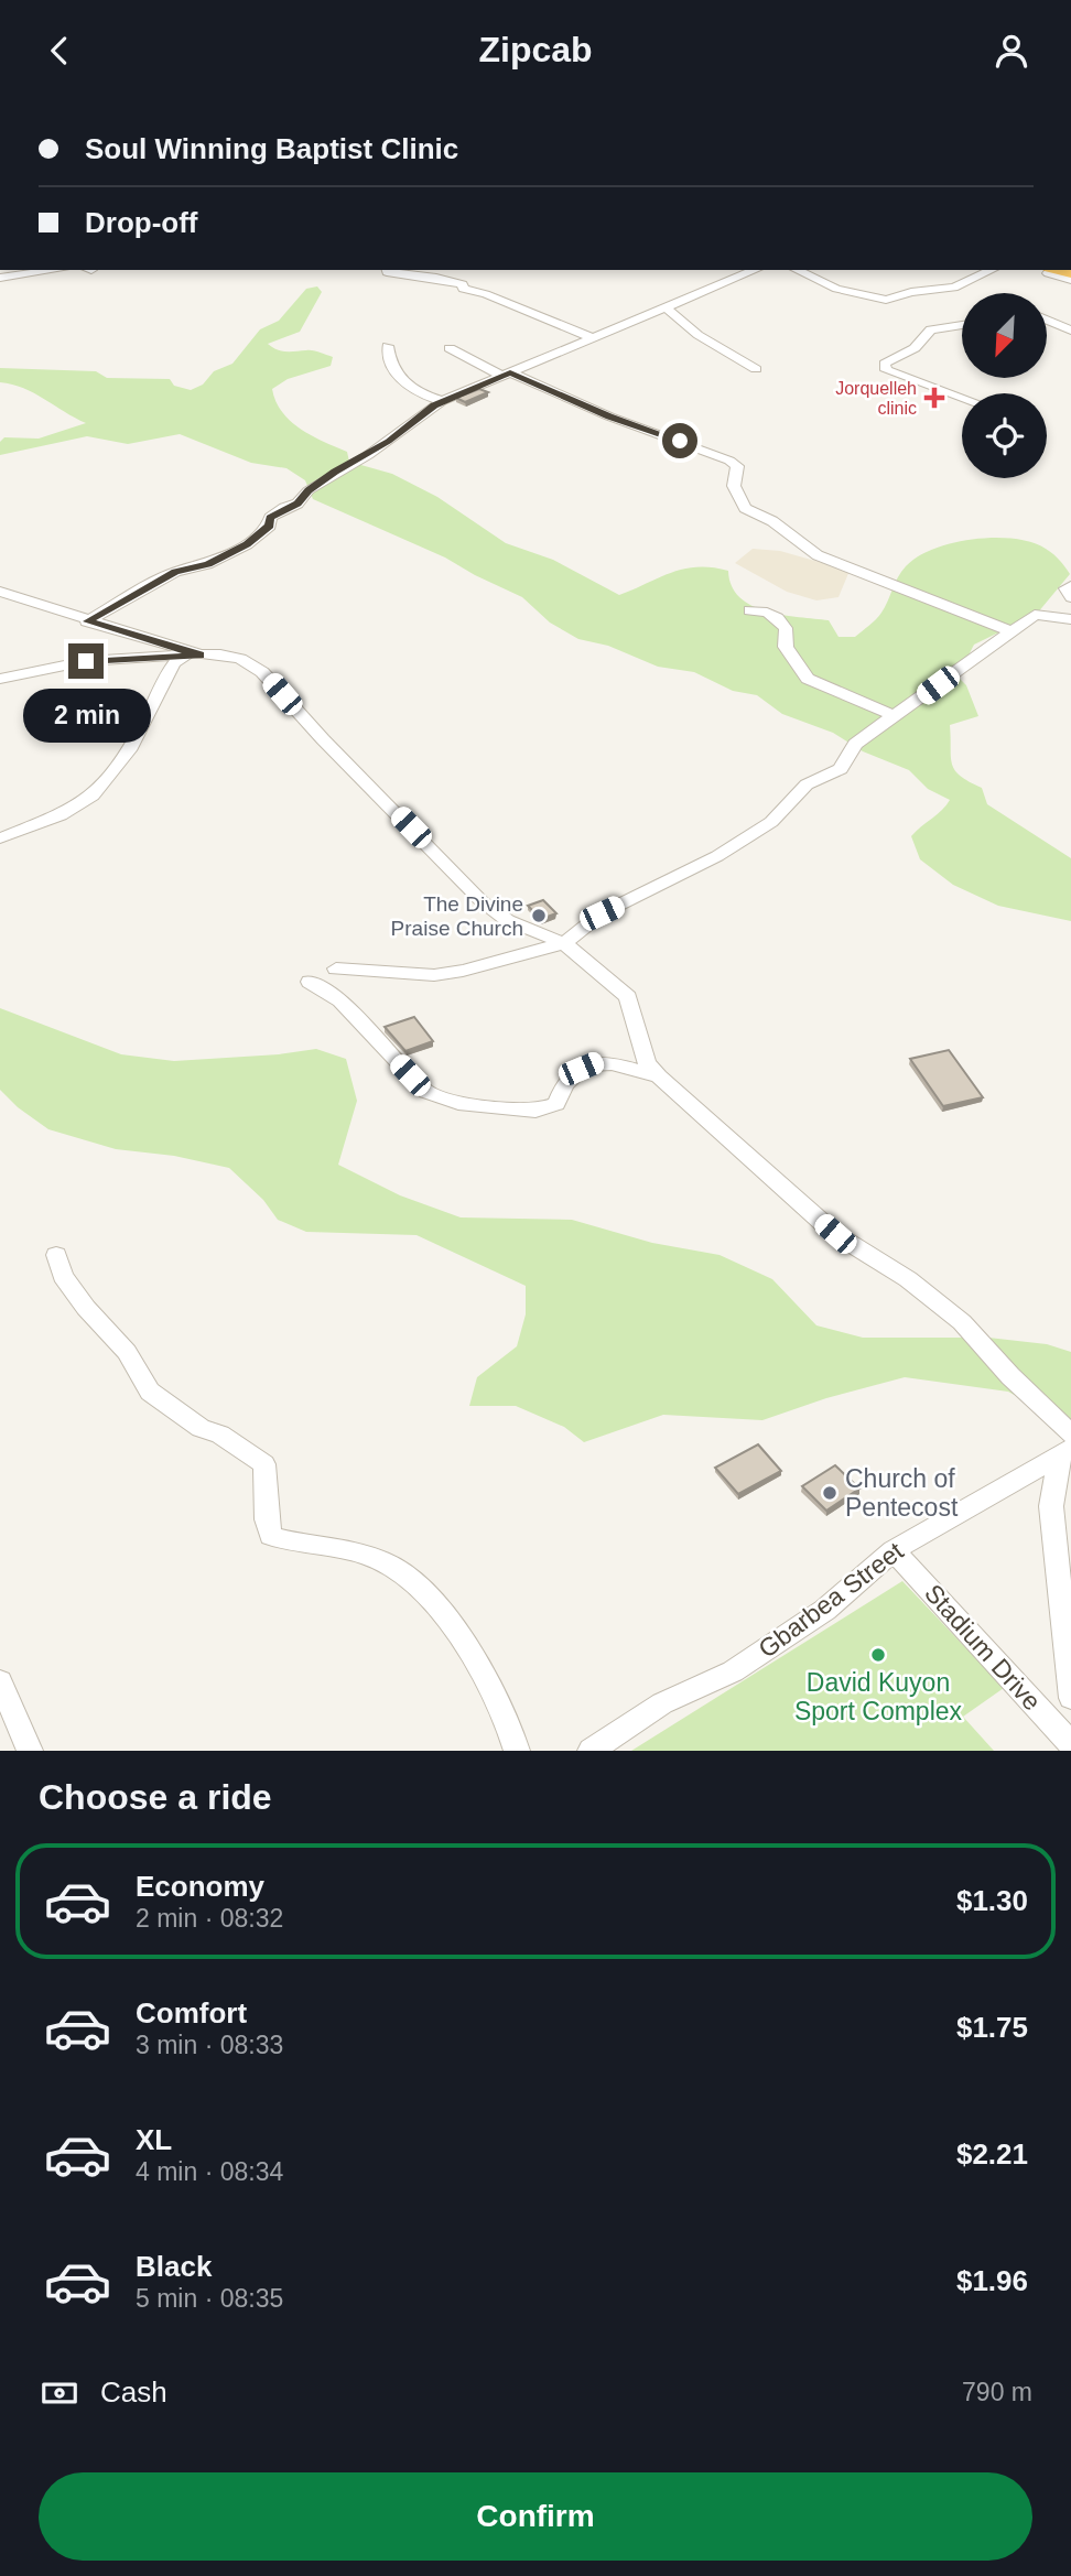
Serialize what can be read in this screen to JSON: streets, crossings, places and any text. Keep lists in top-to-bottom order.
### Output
{
  "streets": {
    "street": ["Gbarbea Street", "Stadium Drive"]
  },
  "crossings": [
    ["Gbarbea Street", "Stadium Drive"]
  ],
  "places": {
    "health": ["Jorquelleh clinic"],
    "other": ["The Divine Praise Church", "Church of Pentecost", "David Kuyon Sport Complex"]
  },
  "north": "bottom left",
  "page": {
    "header": "Zipcab",
    "banner": ["Soul Winning Baptist Clinic", "Drop-off"],
    "bubble": "2 min",
    "heading": "Choose a ride",
    "list": [
      {
        "name": "Economy",
        "note": "2 min · 08:32",
        "value": "$1.30"
      },
      {
        "name": "Comfort",
        "note": "3 min · 08:33",
        "value": "$1.75"
      },
      {
        "name": "XL",
        "note": "4 min · 08:34",
        "value": "$2.21"
      },
      {
        "name": "Black",
        "note": "5 min · 08:35",
        "value": "$1.96"
      }
    ],
    "pay": ["Cash", "790 m"],
    "buttons": "Confirm"
  }
}
